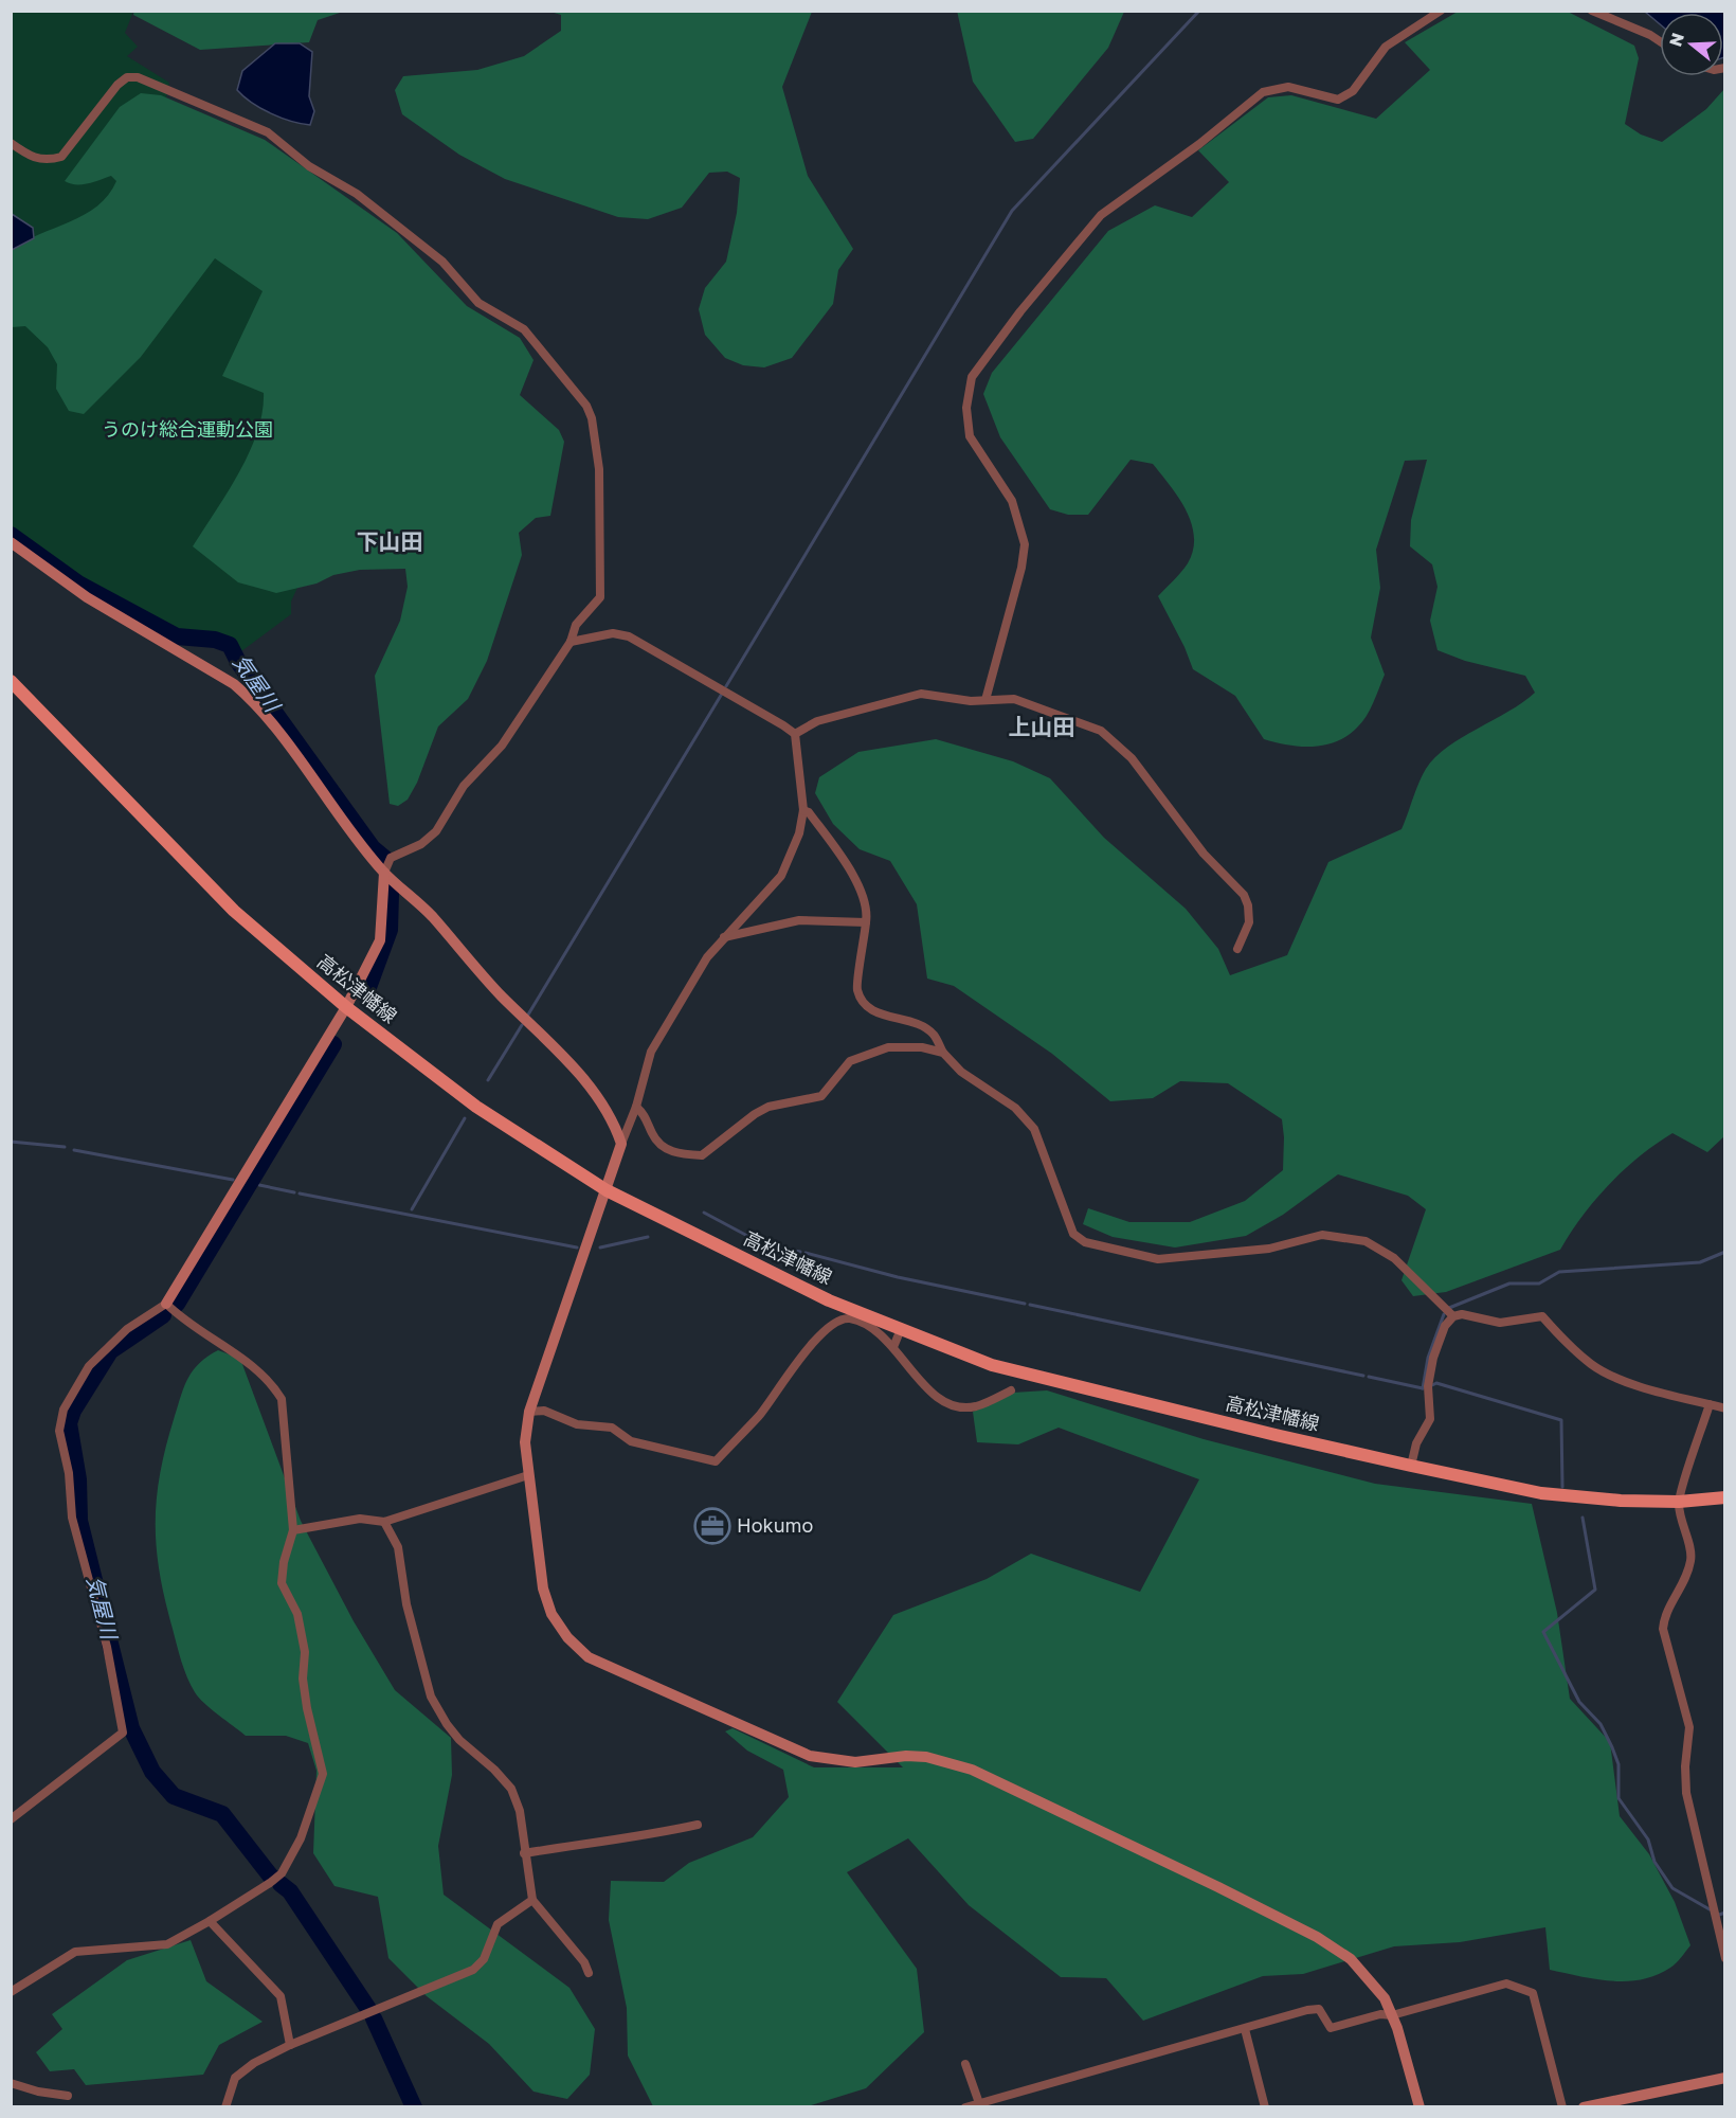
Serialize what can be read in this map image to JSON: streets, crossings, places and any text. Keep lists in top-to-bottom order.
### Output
{
  "streets": {
    "main road": ["高松津幡線"]
  },
  "districts": ["下山田", "上山田"],
  "water": ["気屋川"],
  "parks": ["うのけ総合運動公園"],
  "places": {
    "office": ["Hokumo"]
  },
  "north": "left"
}
